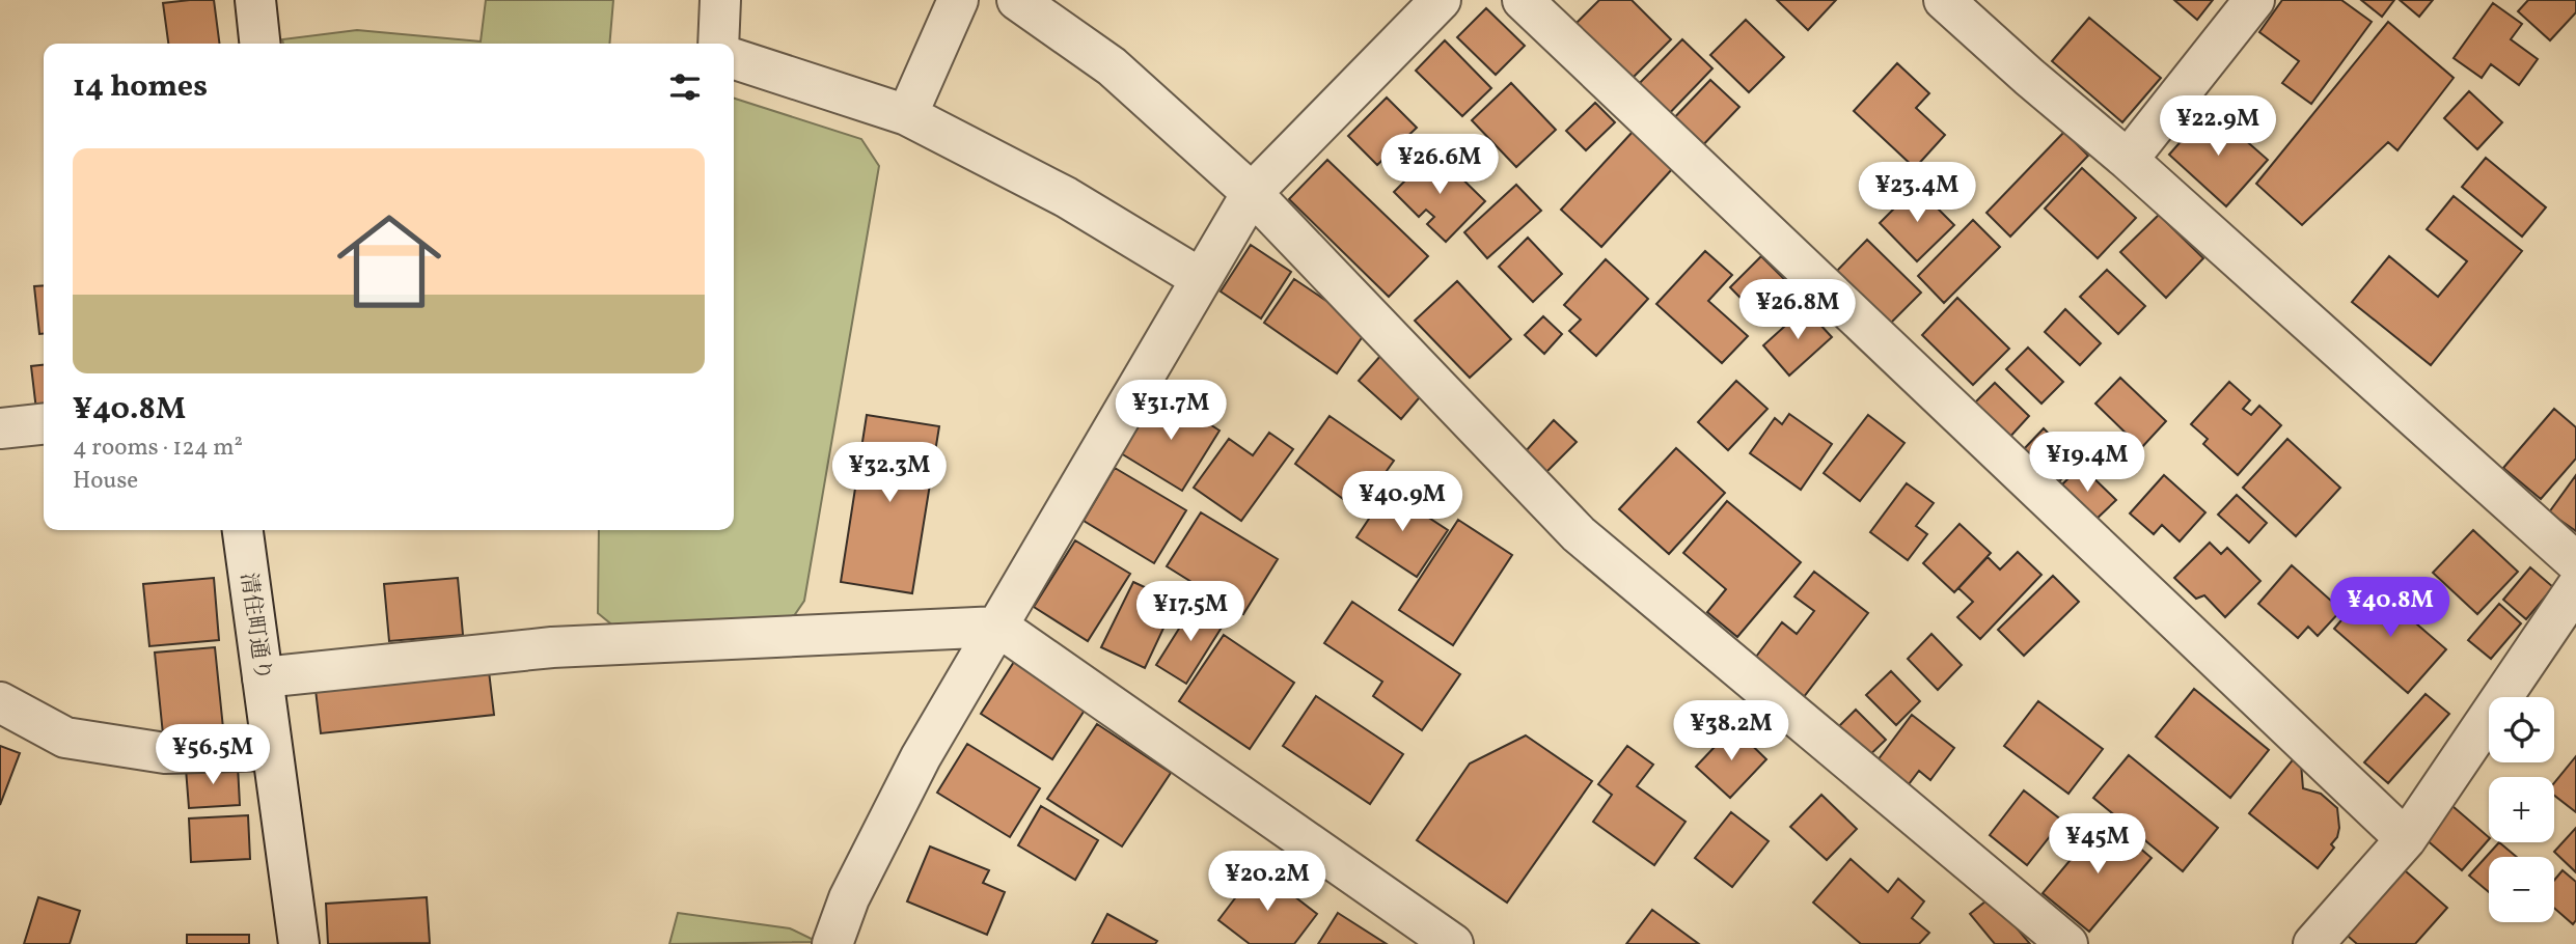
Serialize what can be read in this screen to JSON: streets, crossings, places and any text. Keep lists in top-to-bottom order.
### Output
{
  "streets": {
    "street": ["清住町通り"]
  },
  "page": {
    "heading": "14 homes",
    "price": [
      "¥22.9M",
      "¥26.6M",
      "¥23.4M",
      "¥26.8M",
      "¥31.7M",
      "¥19.4M",
      "¥32.3M",
      "¥40.9M",
      "¥40.8M",
      "¥17.5M",
      "¥38.2M",
      "¥56.5M",
      "¥45M",
      "¥20.2M"
    ],
    "list": [
      {
        "name": "¥40.8M",
        "note": "4 rooms · 124 m² · House"
      }
    ],
    "map_buttons": ["+", "−"]
  }
}
